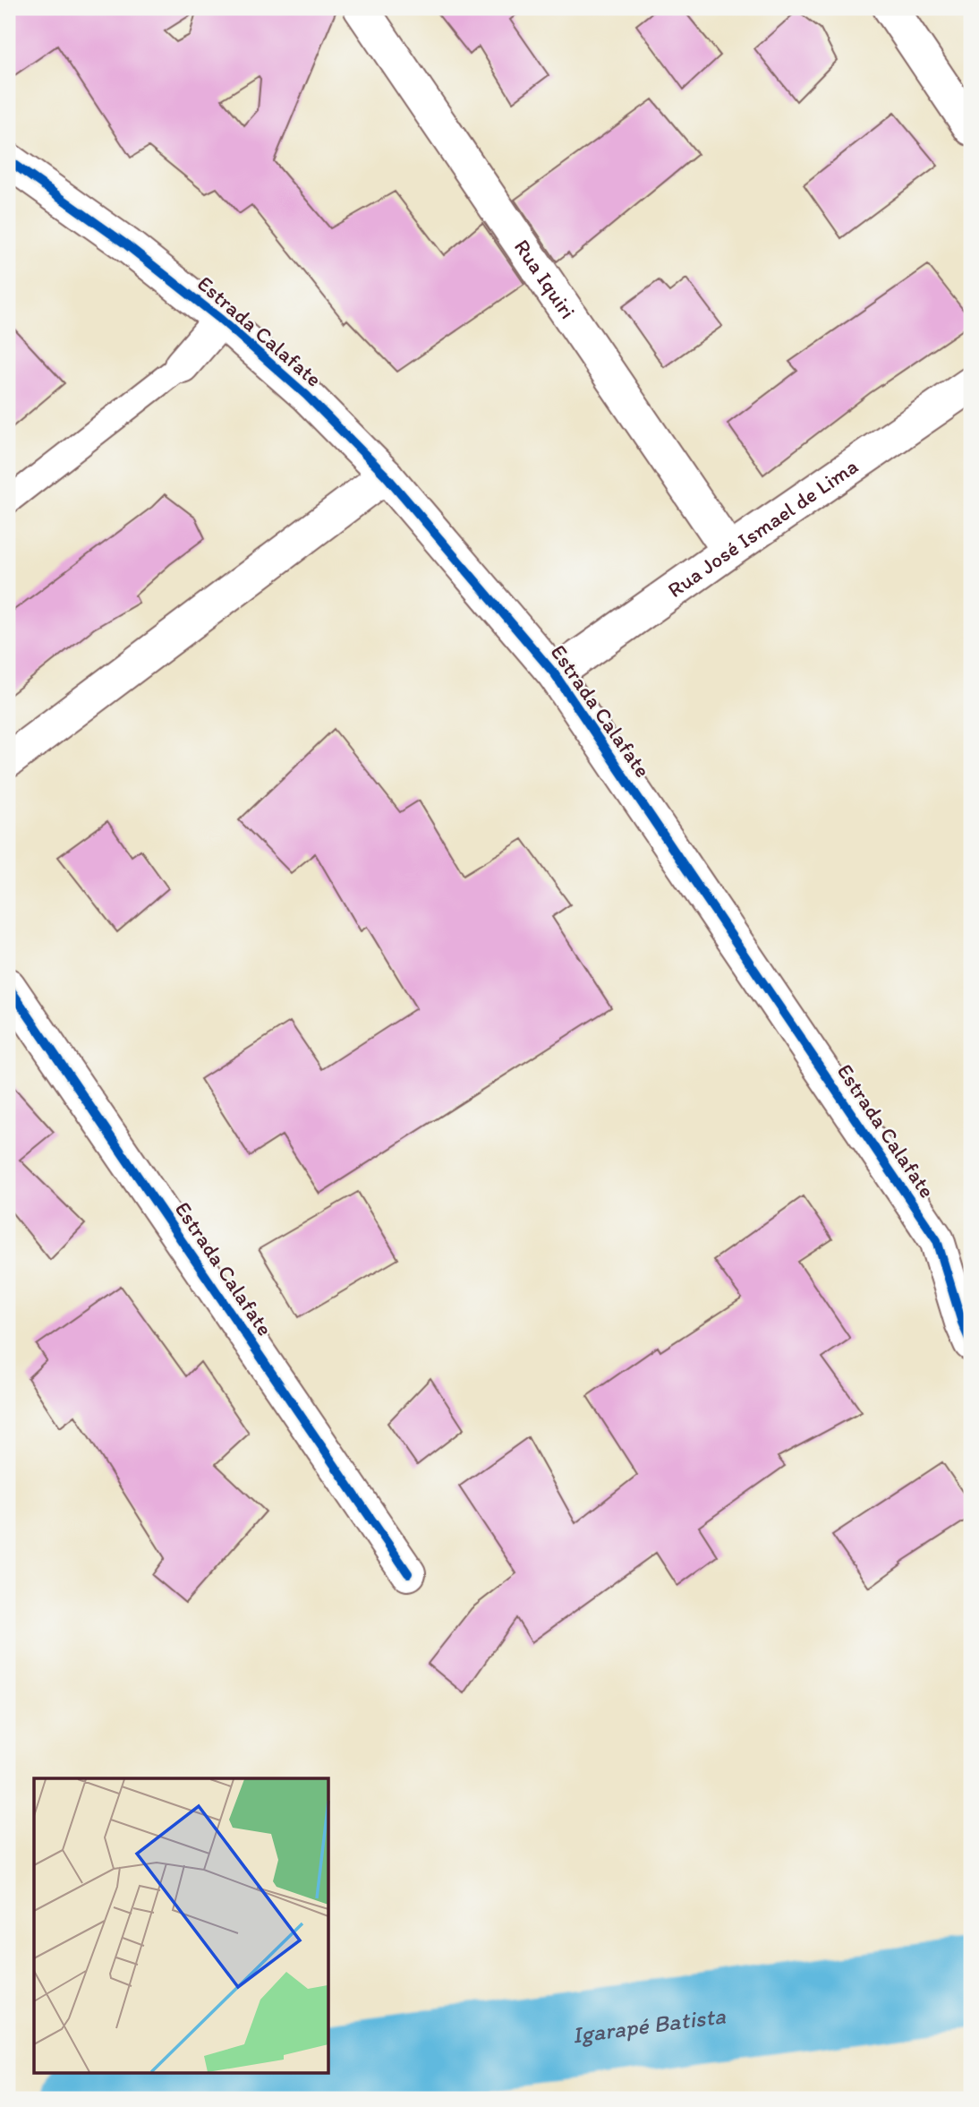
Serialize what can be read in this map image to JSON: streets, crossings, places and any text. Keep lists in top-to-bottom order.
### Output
{
  "streets": {
    "street": ["Rua Iquiri", "Estrada Calafate", "Rua José Ismael de Lima"]
  },
  "crossings": [
    ["Rua Iquiri", "Rua José Ismael de Lima"],
    ["Estrada Calafate", "Rua José Ismael de Lima"]
  ],
  "water": ["Igarapé Batista"]
}
